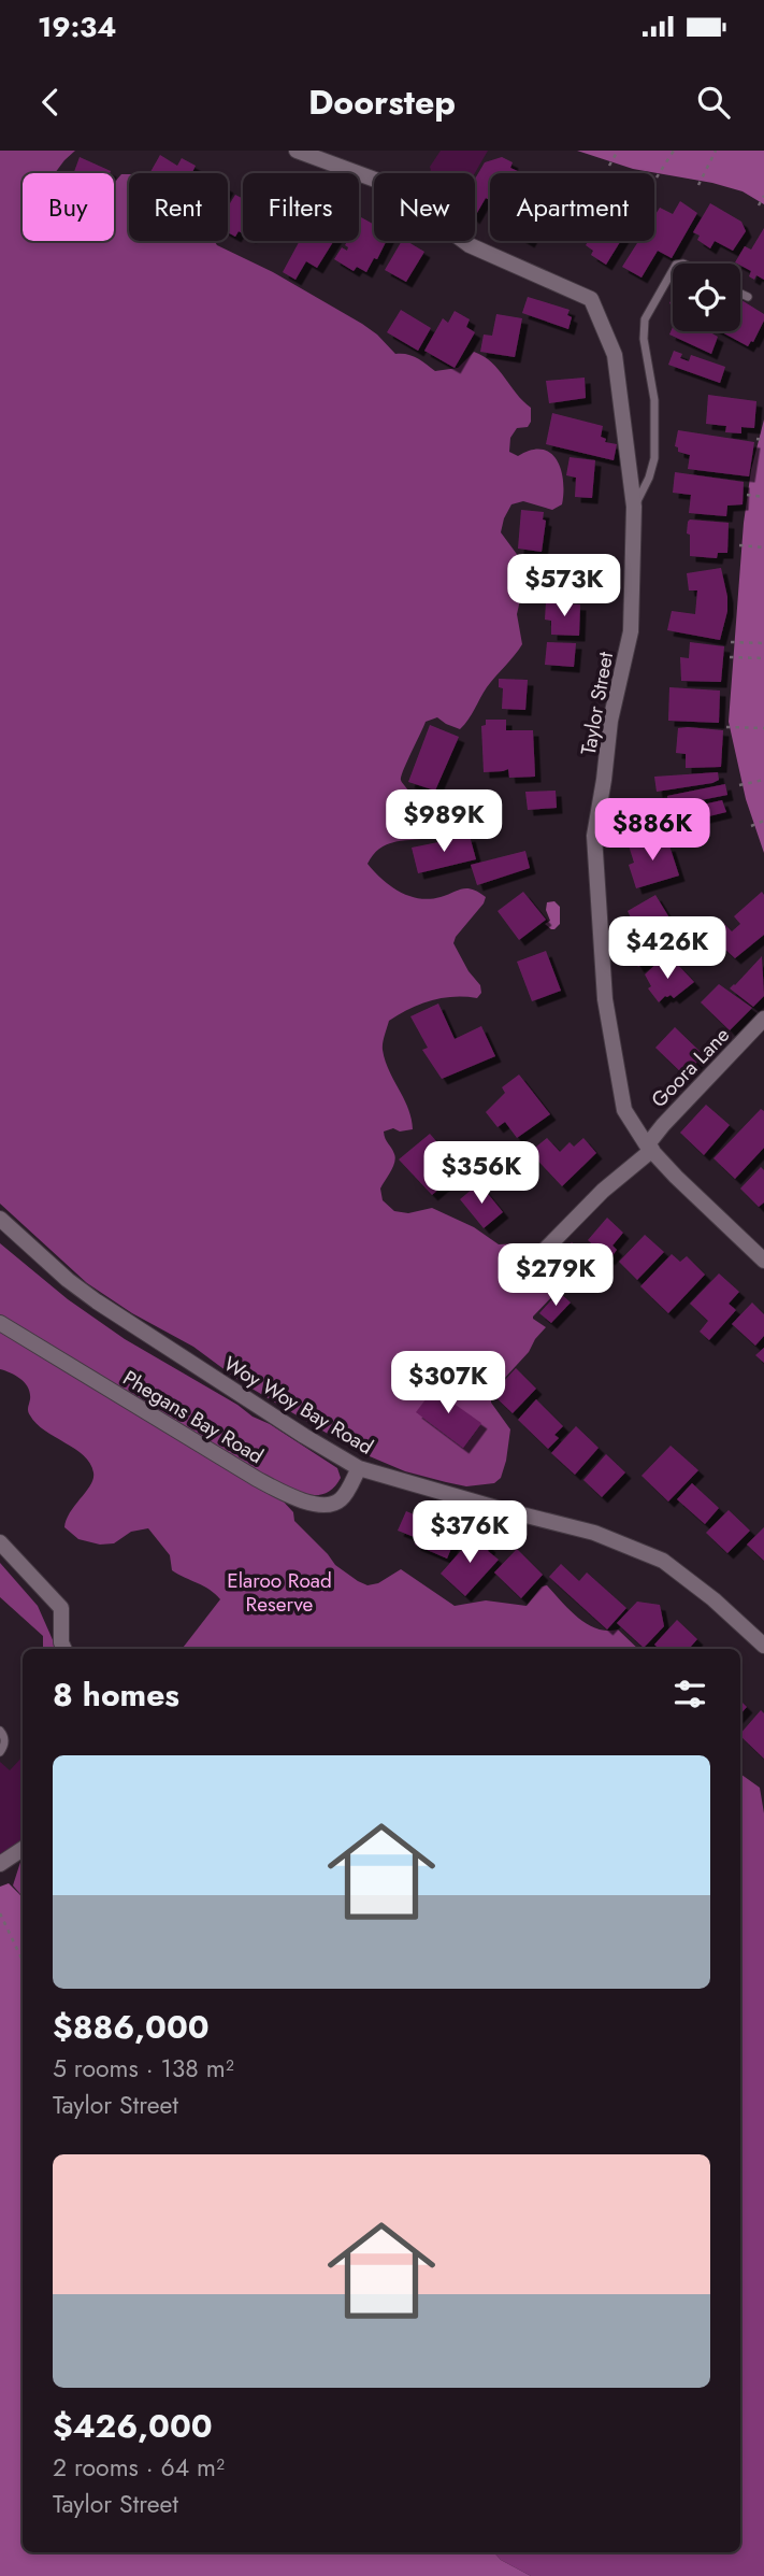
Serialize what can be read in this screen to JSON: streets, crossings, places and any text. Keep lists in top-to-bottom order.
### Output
{
  "streets": {
    "street": [
      "Taylor Street",
      "Goora Lane",
      "Woy Woy Bay Road",
      "Phegans Bay Road"
    ]
  },
  "crossings": [
    ["Taylor Street", "Goora Lane"],
    ["Woy Woy Bay Road", "Phegans Bay Road"]
  ],
  "parks": ["Elaroo Road Reserve"],
  "page": {
    "status": "19:34",
    "header": "Doorstep",
    "chip": [
      "Buy",
      "Rent",
      "Filters",
      "New",
      "Apartment"
    ],
    "price": [
      "$573K",
      "$989K",
      "$886K",
      "$426K",
      "$356K",
      "$279K",
      "$307K",
      "$376K"
    ],
    "heading": "8 homes",
    "list": [
      {
        "name": "$886,000",
        "note": "5 rooms · 138 m² · Taylor Street"
      },
      {
        "name": "$426,000",
        "note": "2 rooms · 64 m² · Taylor Street"
      }
    ]
  }
}
